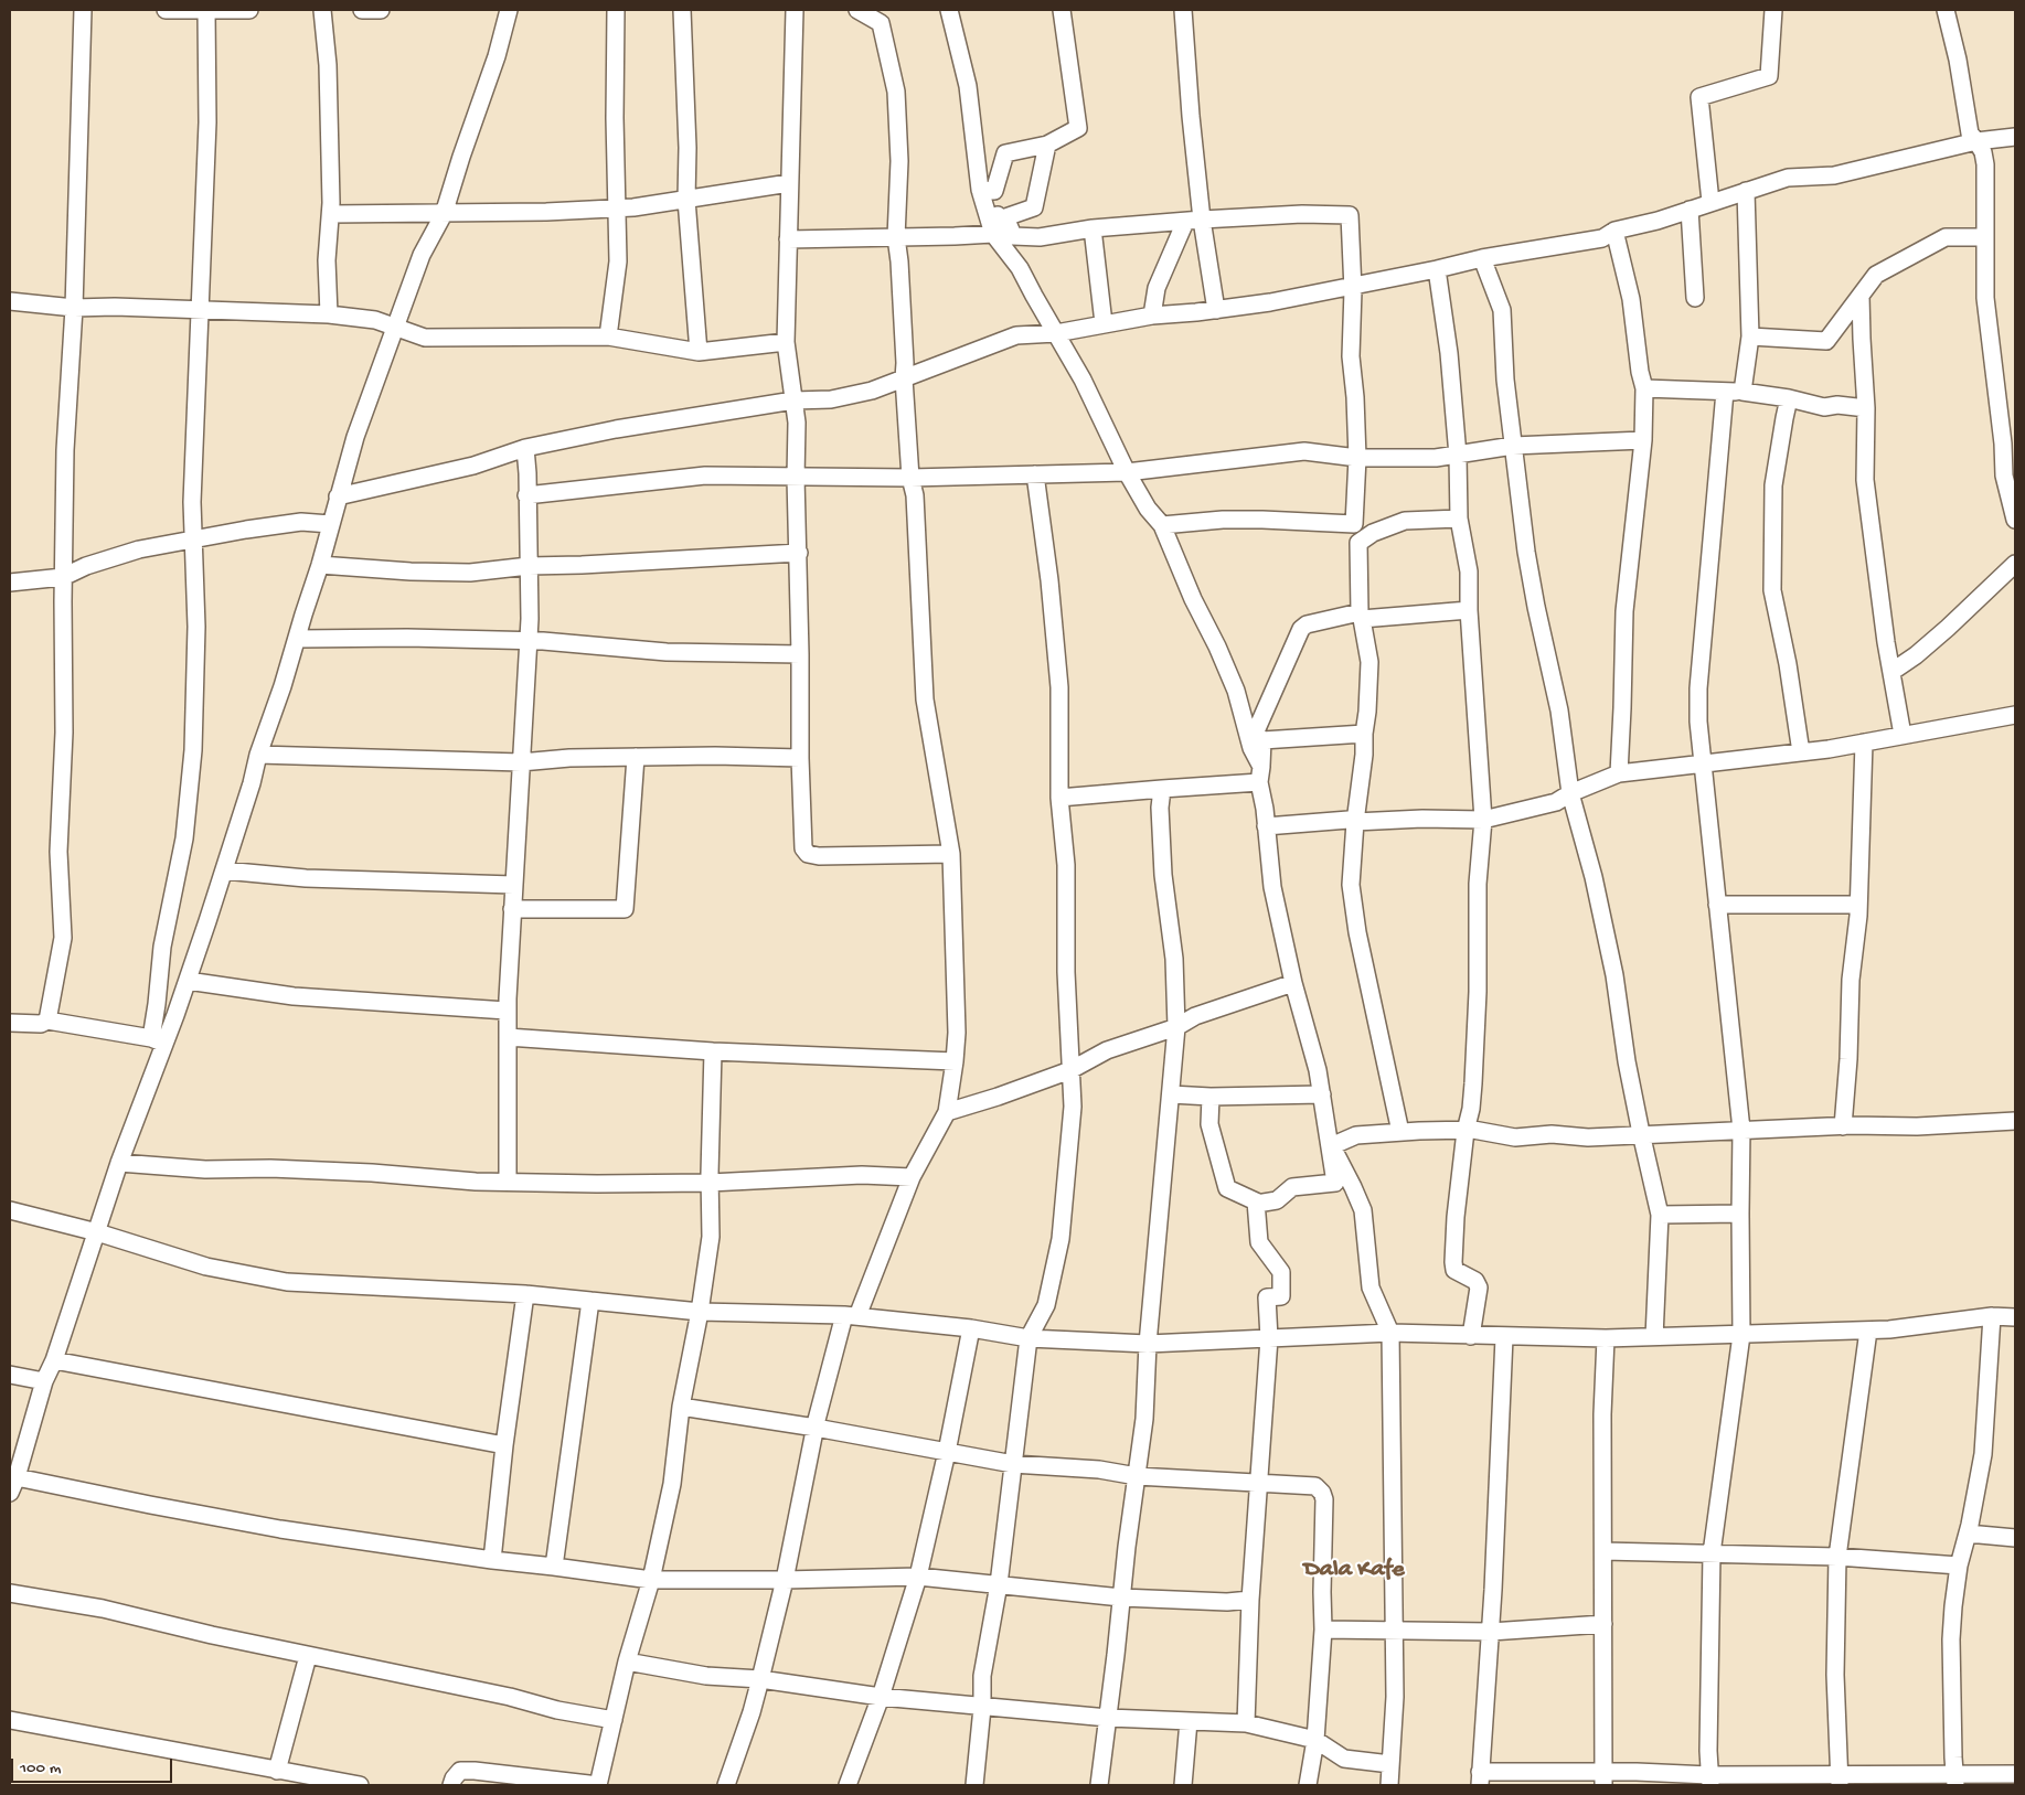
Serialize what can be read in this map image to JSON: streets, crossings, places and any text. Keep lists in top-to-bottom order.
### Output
{
  "districts": ["Dala Kafe"],
  "scale_bar": "100 m"
}
